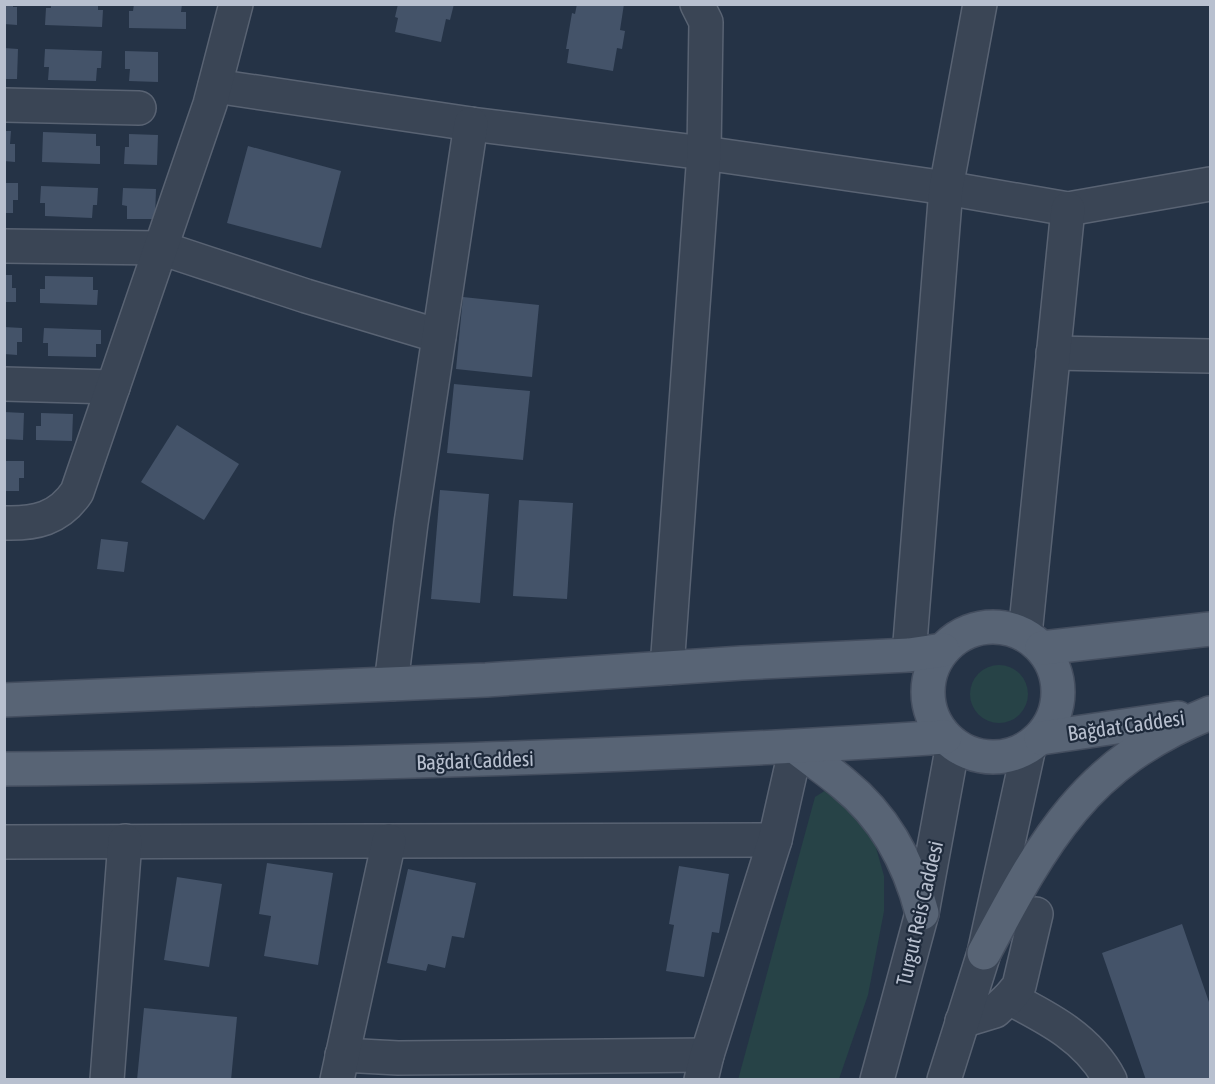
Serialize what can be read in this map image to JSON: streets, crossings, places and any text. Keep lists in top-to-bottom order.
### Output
{
  "streets": {
    "main road": ["Bağdat Caddesi"],
    "street": ["Turgut Reis Caddesi"]
  },
  "crossings": [
    ["Bağdat Caddesi", "Turgut Reis Caddesi"]
  ]
}
